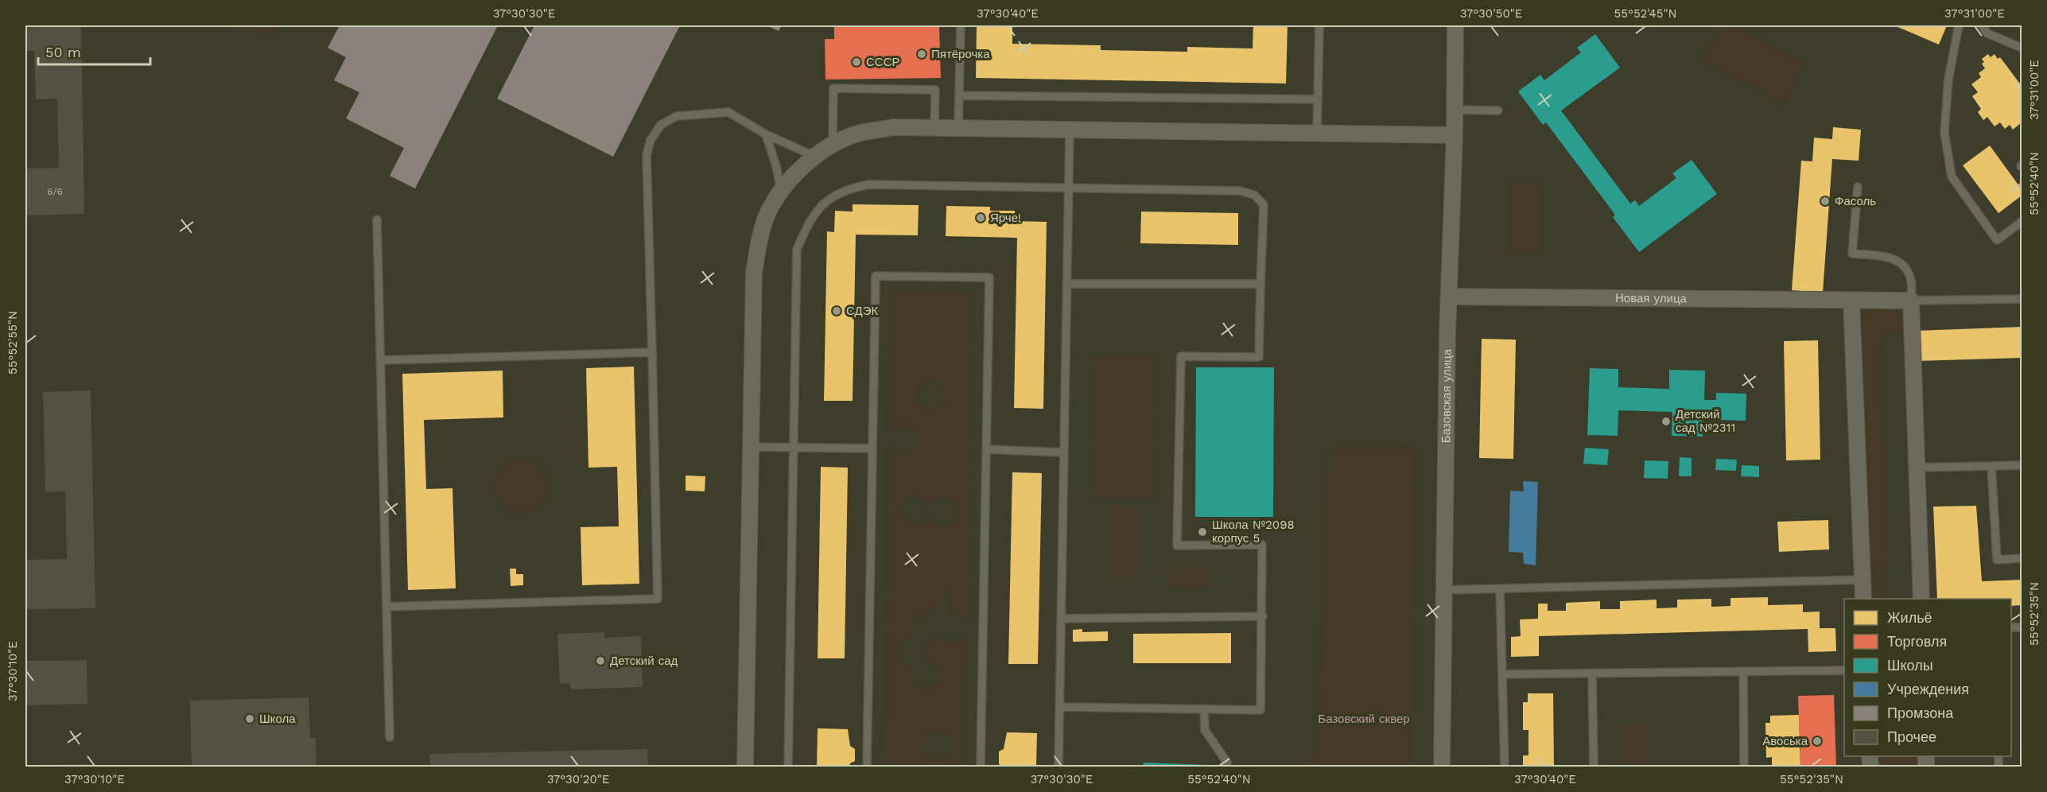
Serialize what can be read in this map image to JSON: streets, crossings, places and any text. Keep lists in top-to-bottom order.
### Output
{
  "streets": {
    "street": ["Новая улица", "Базовская улица"]
  },
  "crossings": [
    ["Новая улица", "Базовская улица"]
  ],
  "parks": ["Базовский сквер"],
  "places": [
    "Пятёрочка",
    "СССР",
    "Фасоль",
    "Ярче!",
    "СДЭК",
    "Детский сад №2311",
    "Школа №2098 корпус 5",
    "Детский сад",
    "Школа",
    "Авоська"
  ],
  "house_numbers": ["6/6"],
  "legend": [
    "Жильё",
    "Торговля",
    "Школы",
    "Учреждения",
    "Промзона",
    "Прочее"
  ],
  "scale_bar": "50 m",
  "coordinates": [
    "37°30'30\"E",
    "37°30'40\"E",
    "37°30'50\"E",
    "55°52'45\"N",
    "37°31'00\"E",
    "55°52'40\"N",
    "55°52'55\"N",
    "55°52'35\"N",
    "37°30'10\"E",
    "37°30'20\"E"
  ]
}
